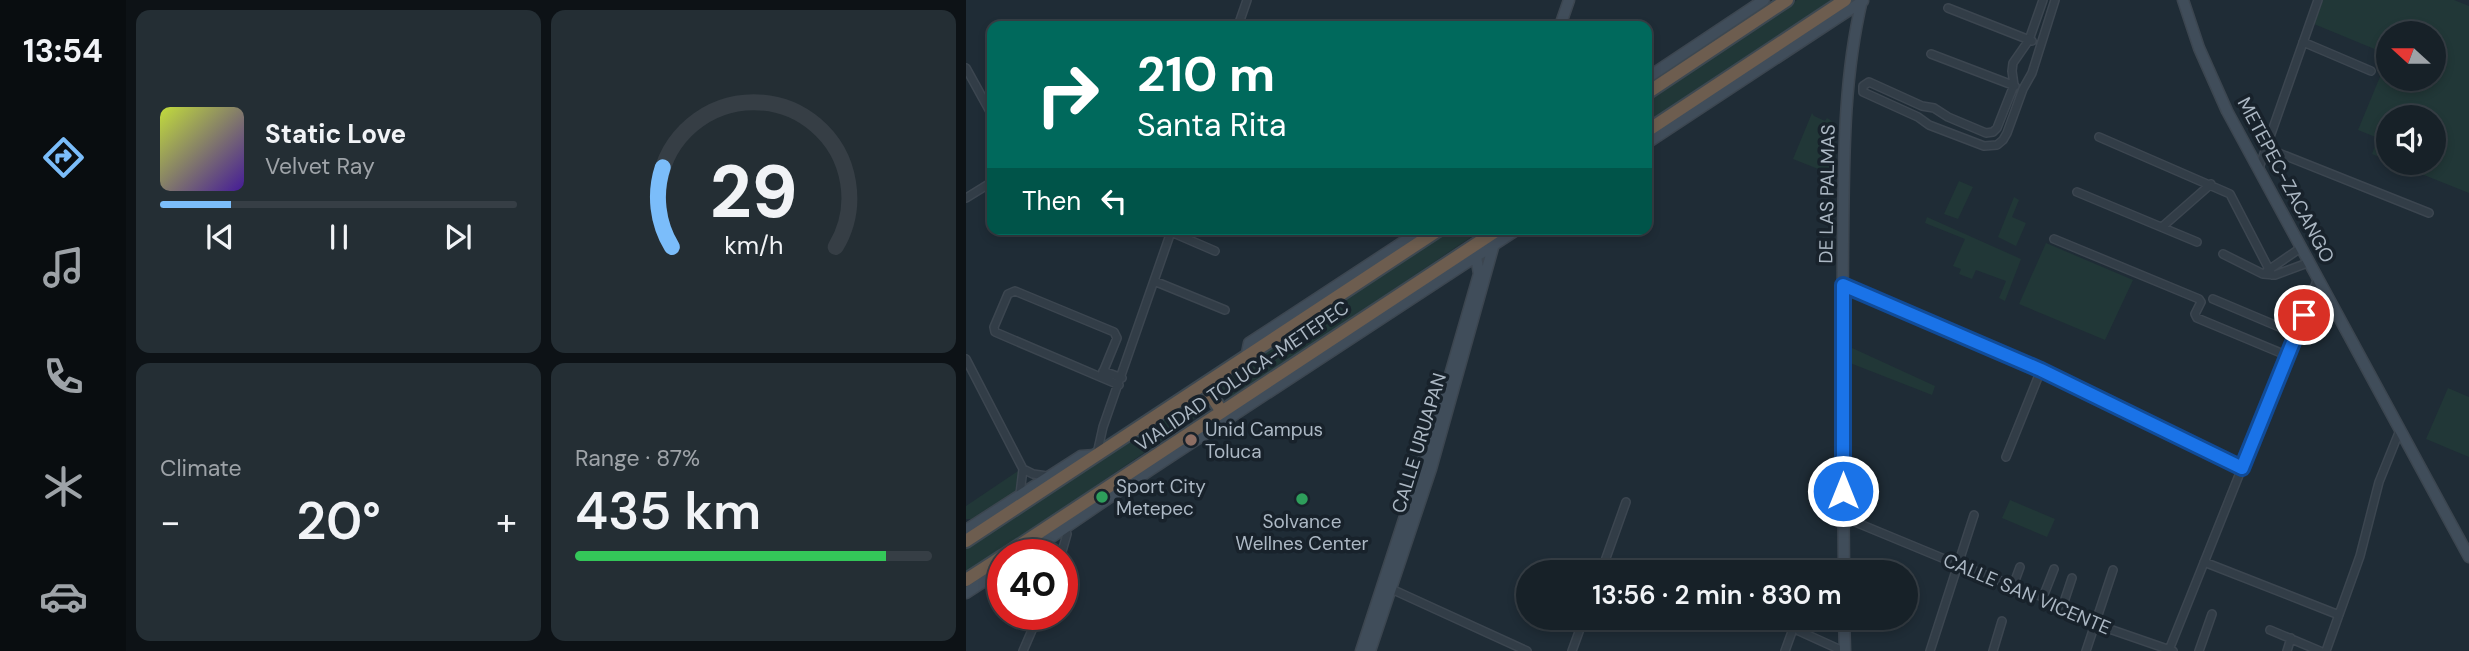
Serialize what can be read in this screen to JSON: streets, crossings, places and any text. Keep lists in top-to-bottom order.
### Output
{
  "streets": {
    "highway": ["VIALIDAD TOLUCA-METEPEC"],
    "main road": ["METEPEC-ZACANGO", "DE LAS PALMAS", "CALLE URUAPAN"],
    "street": ["CALLE SAN VICENTE"]
  },
  "crossings": [
    ["DE LAS PALMAS", "CALLE SAN VICENTE"]
  ],
  "places": ["Unid Campus Toluca", "Sport City Metepec", "Solvance Wellnes Center"],
  "north": "left",
  "page": {
    "tabs": "13:54",
    "turn": ["210 m", "Santa Rita"],
    "song": ["Static Love", "Velvet Ray"],
    "then": "Then",
    "tile": [
      "Climate",
      ["Range · 87%", "435 km"]
    ],
    "heat": ["−", "20°", "+"],
    "limit": "40",
    "trip": "13:56 · 2 min · 830 m",
    "gauge": ["29", "km/h"]
  }
}
